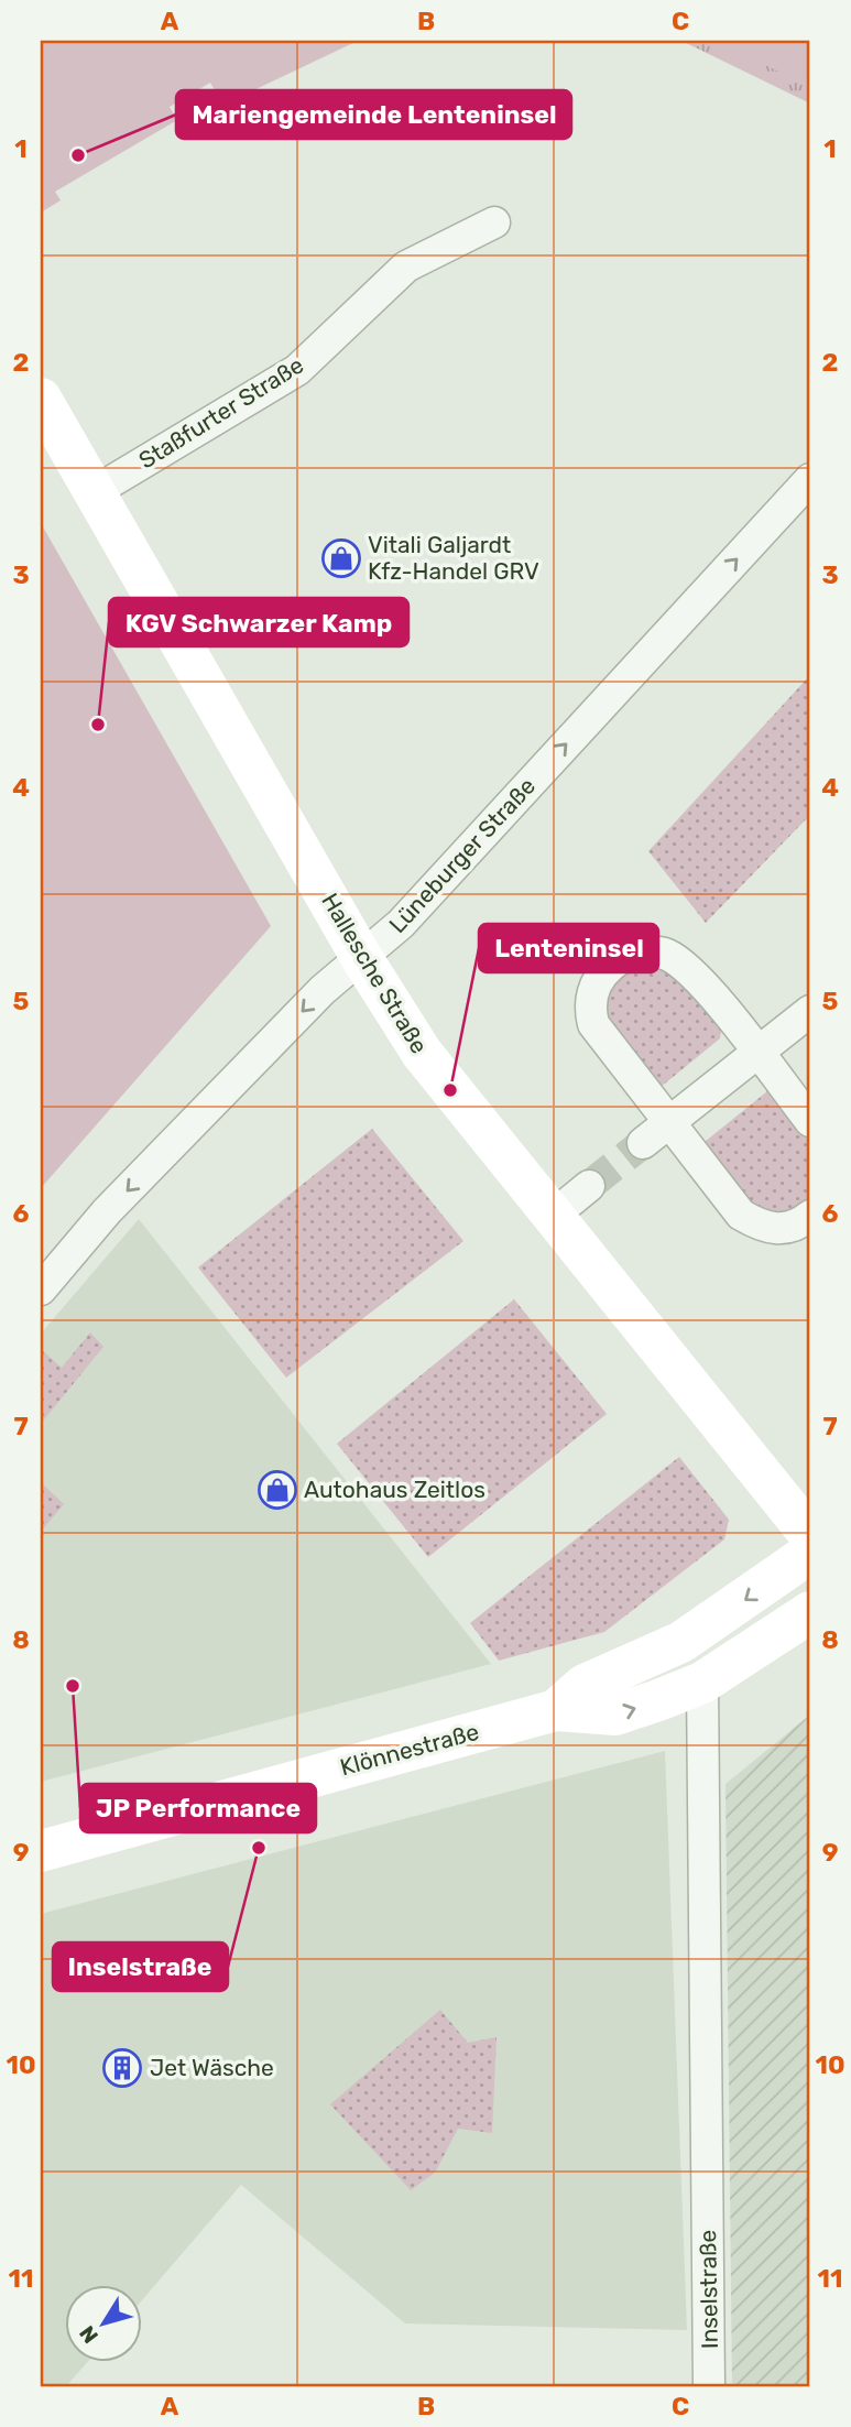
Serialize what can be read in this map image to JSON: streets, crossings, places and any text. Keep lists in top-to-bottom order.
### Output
{
  "streets": {
    "main road": ["Hallesche Straße", "Klönnestraße"],
    "street": ["Staßfurter Straße", "Lüneburger Straße", "Inselstraße"]
  },
  "crossings": [
    ["Staßfurter Straße", "Hallesche Straße"],
    ["Lüneburger Straße", "Hallesche Straße"],
    ["Klönnestraße", "Inselstraße"]
  ],
  "places": {
    "other": [
      "Mariengemeinde Lenteninsel",
      "KGV Schwarzer Kamp",
      "Lenteninsel",
      "JP Performance",
      "Inselstraße"
    ],
    "shop": ["Vitali Galjardt Kfz-Handel GRV", "Autohaus Zeitlos"],
    "building": ["Jet Wäsche"]
  },
  "north": "bottom left",
  "grid": {
    "columns": ["A", "B", "C"],
    "rows": [
      "1",
      "2",
      "3",
      "4",
      "5",
      "6",
      "7",
      "8",
      "9",
      "10",
      "11"
    ]
  }
}
